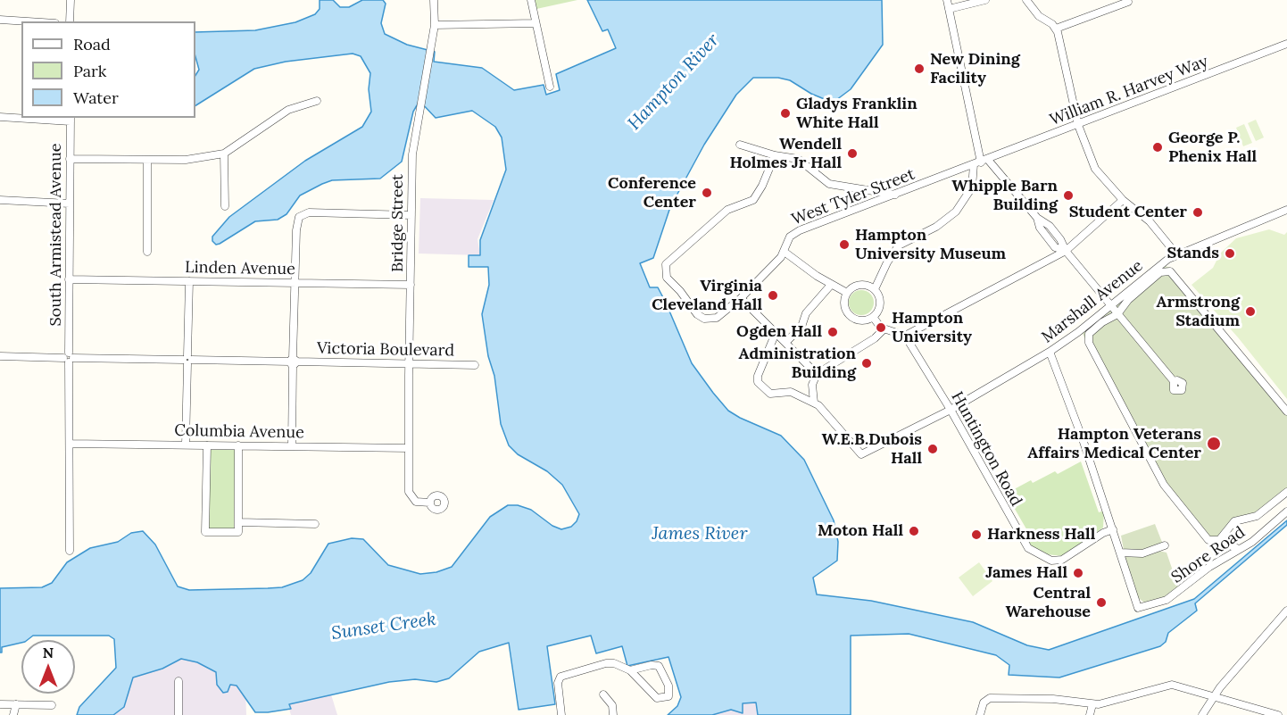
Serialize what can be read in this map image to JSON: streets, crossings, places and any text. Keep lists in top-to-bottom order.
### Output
{
  "streets": {
    "street": [
      "William R. Harvey Way",
      "West Tyler Street",
      "Bridge Street",
      "South Armistead Avenue",
      "Linden Avenue",
      "Marshall Avenue",
      "Victoria Boulevard",
      "Columbia Avenue",
      "Huntington Road",
      "Shore Road"
    ]
  },
  "crossings": [
    ["William R. Harvey Way", "West Tyler Street"],
    ["Bridge Street", "Linden Avenue"],
    ["Bridge Street", "Victoria Boulevard"],
    ["Bridge Street", "Columbia Avenue"],
    ["South Armistead Avenue", "Linden Avenue"],
    ["South Armistead Avenue", "Victoria Boulevard"],
    ["South Armistead Avenue", "Columbia Avenue"],
    ["Marshall Avenue", "Huntington Road"]
  ],
  "water": ["Hampton River", "James River", "Sunset Creek"],
  "places": [
    "New Dining Facility",
    "Gladys Franklin White Hall",
    "George P. Phenix Hall",
    "Wendell Holmes Jr Hall",
    "Conference Center",
    "Whipple Barn Building",
    "Student Center",
    "Hampton University Museum",
    "Stands",
    "Virginia Cleveland Hall",
    "Armstrong Stadium",
    "Hampton University",
    "Ogden Hall",
    "Administration Building",
    "Hampton Veterans Affairs Medical Center",
    "W.E.B.Dubois Hall",
    "Moton Hall",
    "Harkness Hall",
    "James Hall",
    "Central Warehouse"
  ],
  "legend": ["Road", "Park", "Water"],
  "north": "top"
}
